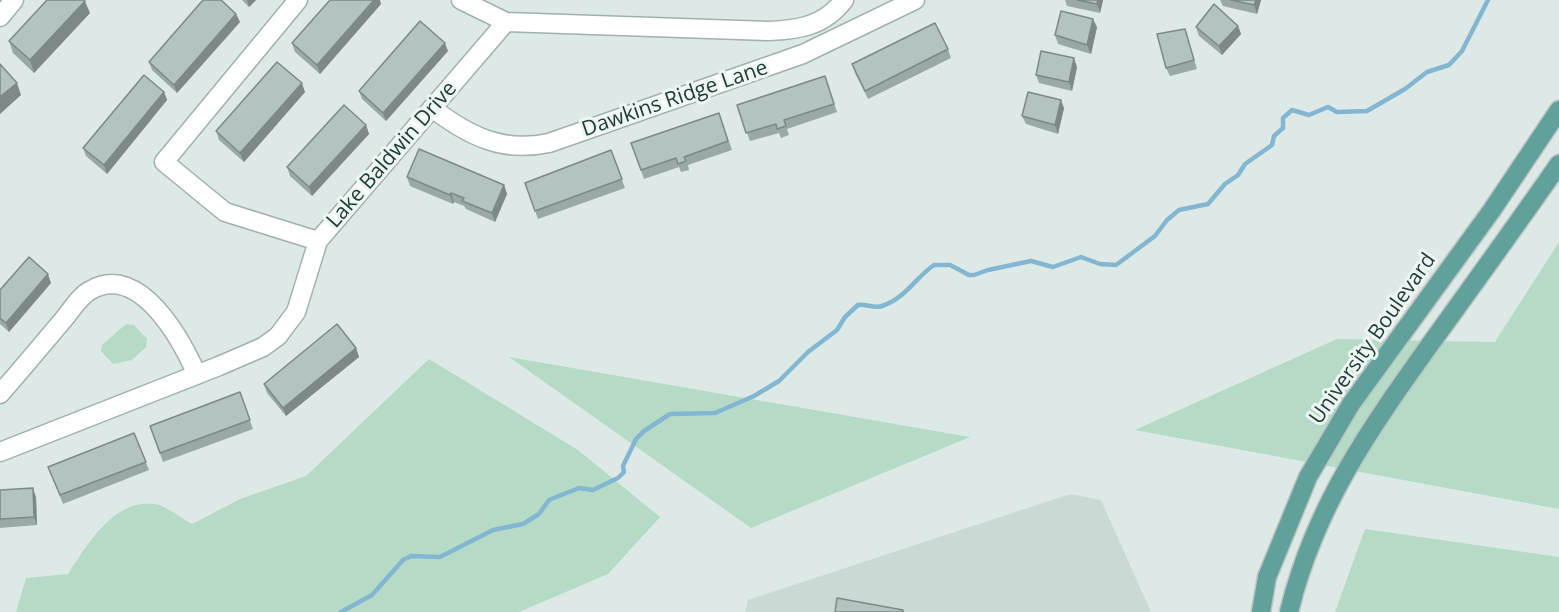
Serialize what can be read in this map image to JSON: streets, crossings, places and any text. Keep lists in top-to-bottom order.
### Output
{
  "streets": {
    "main road": ["University Boulevard"],
    "street": ["Dawkins Ridge Lane", "Lake Baldwin Drive"]
  },
  "crossings": [
    ["Dawkins Ridge Lane", "Lake Baldwin Drive"]
  ]
}
